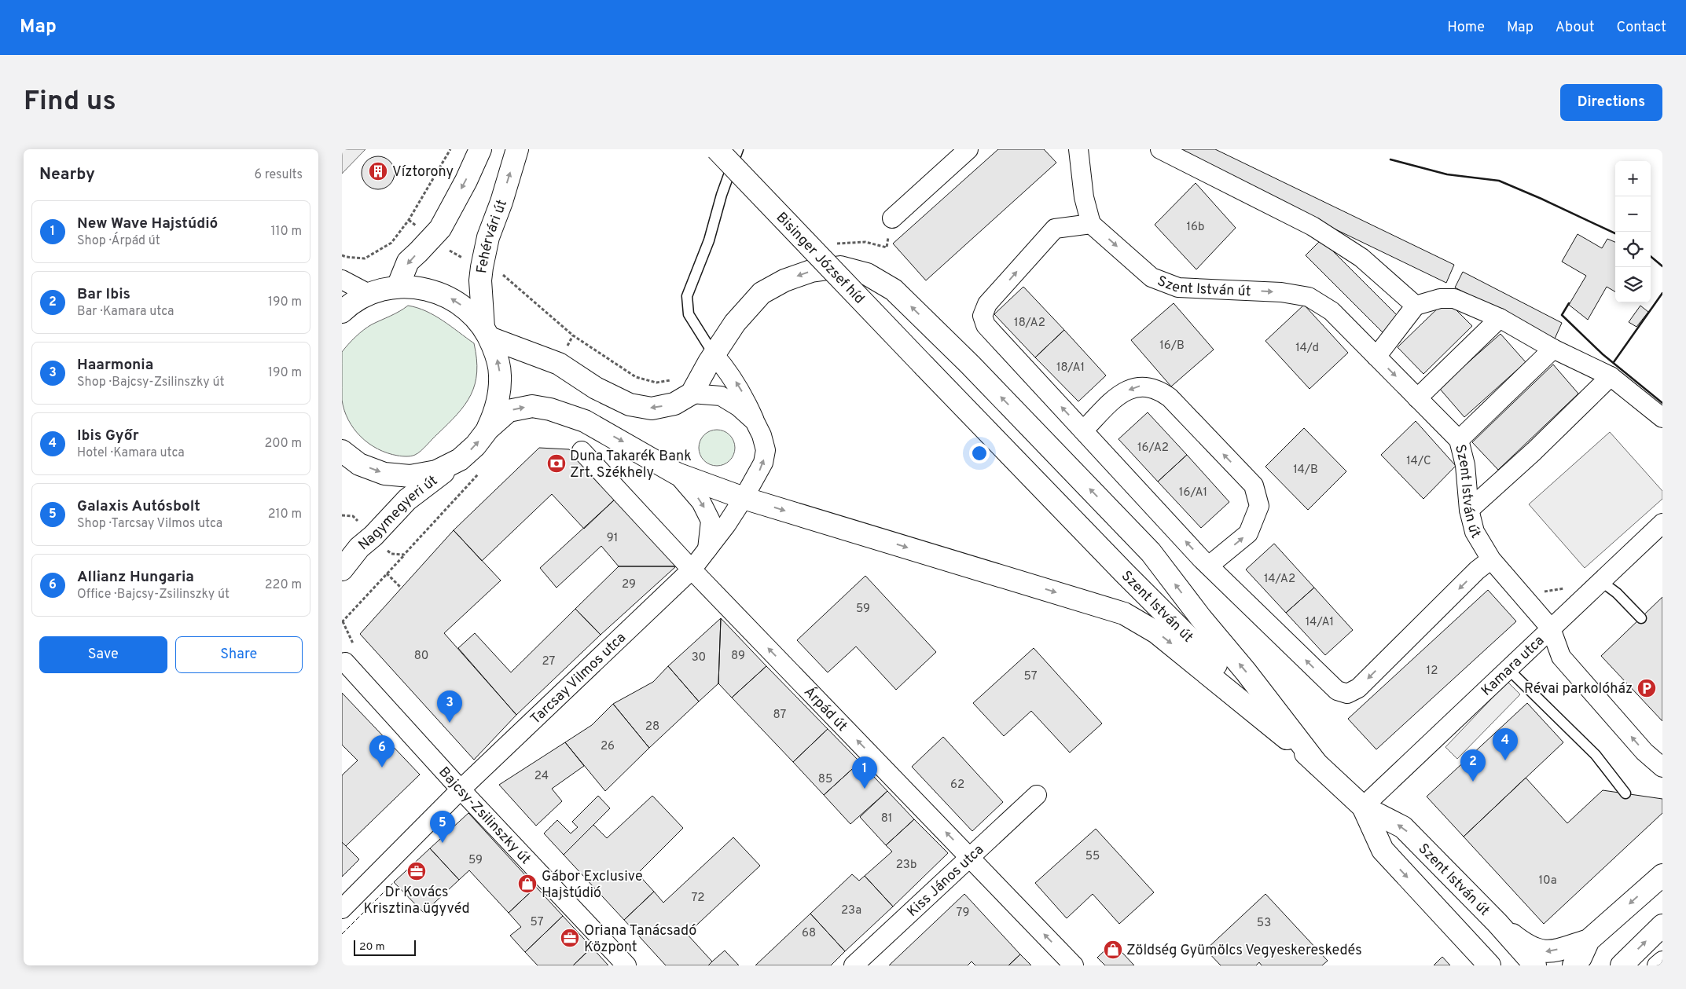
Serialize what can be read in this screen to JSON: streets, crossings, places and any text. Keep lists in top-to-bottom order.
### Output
{
  "streets": {
    "main road": [
      "Fehérvári út",
      "Bisinger József híd",
      "Szent István út",
      "Nagymegyeri út"
    ],
    "street": [
      "Kamara utca",
      "Tarcsay Vilmos utca",
      "Árpád út",
      "Bajcsy-Zsilinszky út",
      "Kiss János utca"
    ]
  },
  "crossings": [
    ["Bisinger József híd", "Szent István út"],
    ["Szent István út", "Kamara utca"],
    ["Tarcsay Vilmos utca", "Árpád út"],
    ["Tarcsay Vilmos utca", "Bajcsy-Zsilinszky út"],
    ["Árpád út", "Kiss János utca"]
  ],
  "one_way": ["Árpád út"],
  "places": {
    "building": ["Víztorony"],
    "bank": ["Duna Takarék Bank Zrt. Székhely"],
    "parking": ["Révai parkolóház"],
    "office": ["Dr Kovács Krisztina ügyvéd", "Oriana Tanácsadó Központ"],
    "shop": ["Gábor Exclusive Hajstúdió", "Zöldség Gyümölcs Vegyeskereskedés"]
  },
  "house_numbers": [
    "16b",
    "18/A2",
    "16/B",
    "14/d",
    "18/A1",
    "16/A2",
    "14/C",
    "14/B",
    "16/A1",
    "91",
    "14/A2",
    "29",
    "59",
    "14/A1",
    "80",
    "89",
    "30",
    "27",
    "12",
    "57",
    "87",
    "28",
    "26",
    "24",
    "85",
    "62",
    "81",
    "55",
    "59",
    "23b",
    "10a",
    "72",
    "23a",
    "79",
    "57",
    "53",
    "68"
  ],
  "scale_bar": "20 m",
  "page": {
    "header": "Map",
    "nav": [
      "Home",
      "Map",
      "About",
      "Contact"
    ],
    "buttons": [
      "Directions",
      ["Save", "Share"]
    ],
    "title": "Find us",
    "heading": ["Nearby", "6 results"],
    "map_buttons": ["+", "−"],
    "list": [
      {
        "mark": "1",
        "name": "New Wave Hajstúdió",
        "note": "Shop · Árpád út",
        "value": "110 m"
      },
      {
        "mark": "2",
        "name": "Bar Ibis",
        "note": "Bar · Kamara utca",
        "value": "190 m"
      },
      {
        "mark": "3",
        "name": "Haarmonia",
        "note": "Shop · Bajcsy-Zsilinszky út",
        "value": "190 m"
      },
      {
        "mark": "4",
        "name": "Ibis Győr",
        "note": "Hotel · Kamara utca",
        "value": "200 m"
      },
      {
        "mark": "5",
        "name": "Galaxis Autósbolt",
        "note": "Shop · Tarcsay Vilmos utca",
        "value": "210 m"
      },
      {
        "mark": "6",
        "name": "Allianz Hungaria",
        "note": "Office · Bajcsy-Zsilinszky út",
        "value": "220 m"
      }
    ],
    "pins": [
      "3",
      "4",
      "6",
      "2",
      "1",
      "5"
    ],
    "scale": "20 m"
  }
}
